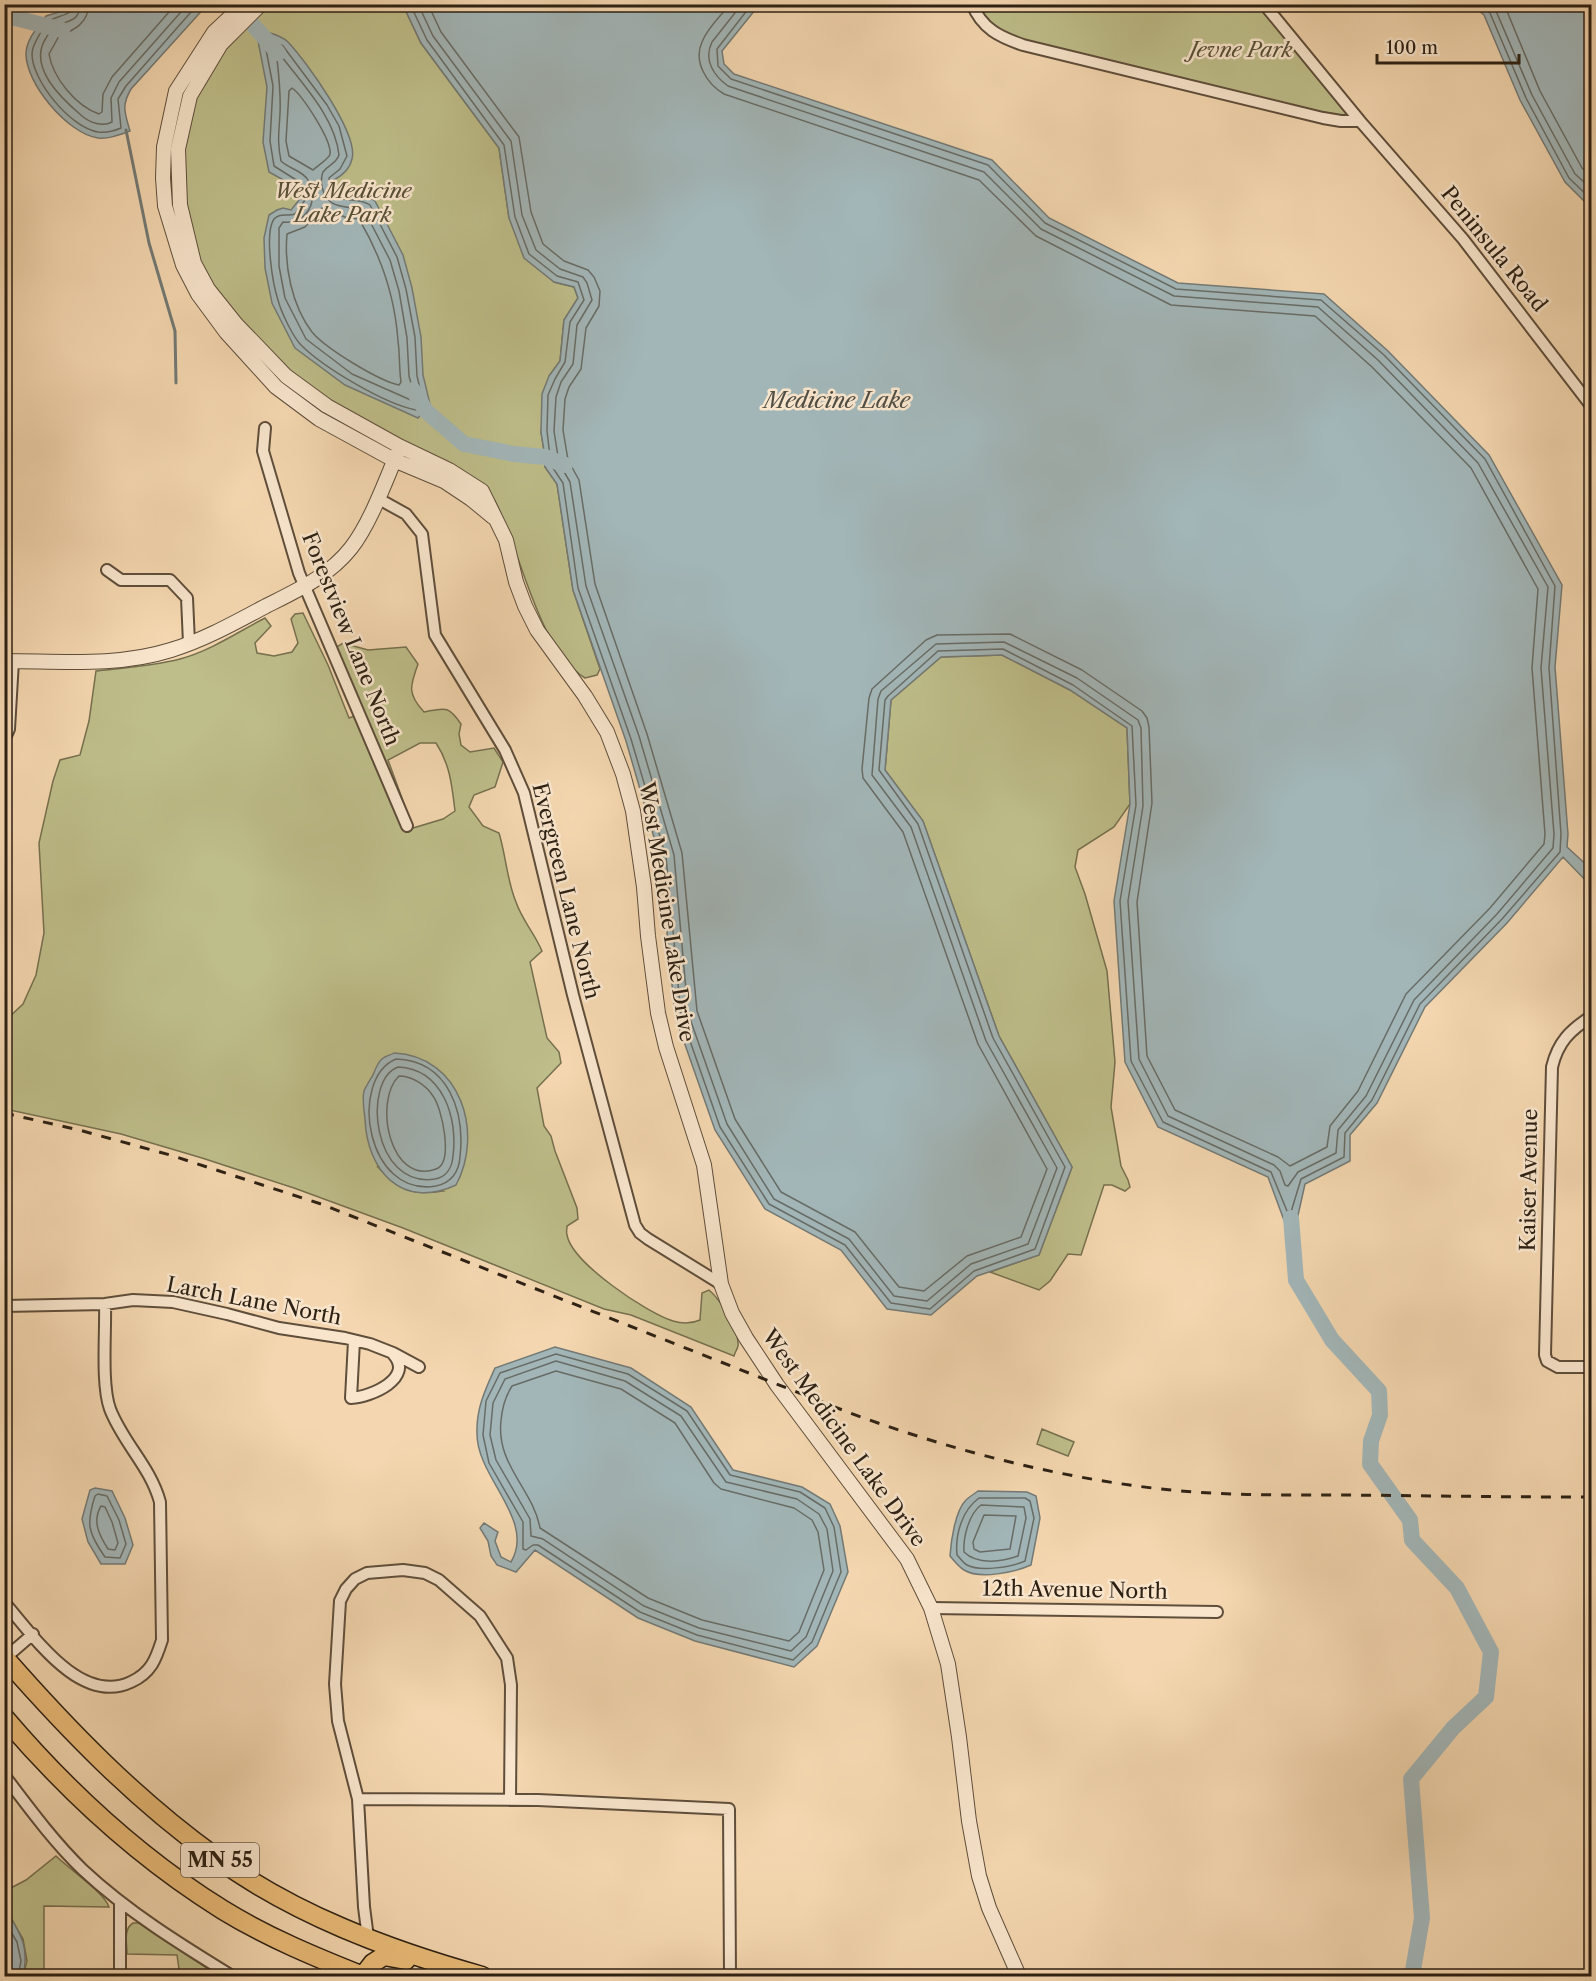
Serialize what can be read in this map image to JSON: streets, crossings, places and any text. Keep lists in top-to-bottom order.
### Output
{
  "streets": {
    "highway": ["MN 55"],
    "street": [
      "Peninsula Road",
      "Forestview Lane North",
      "Evergreen Lane North",
      "West Medicine Lake Drive",
      "Kaiser Avenue",
      "Larch Lane North",
      "12th Avenue North"
    ]
  },
  "crossings": [
    ["Evergreen Lane North", "West Medicine Lake Drive"],
    ["West Medicine Lake Drive", "12th Avenue North"]
  ],
  "water": ["Medicine Lake"],
  "parks": ["Jevne Park", "West Medicine Lake Park"],
  "scale_bar": "100 m"
}
